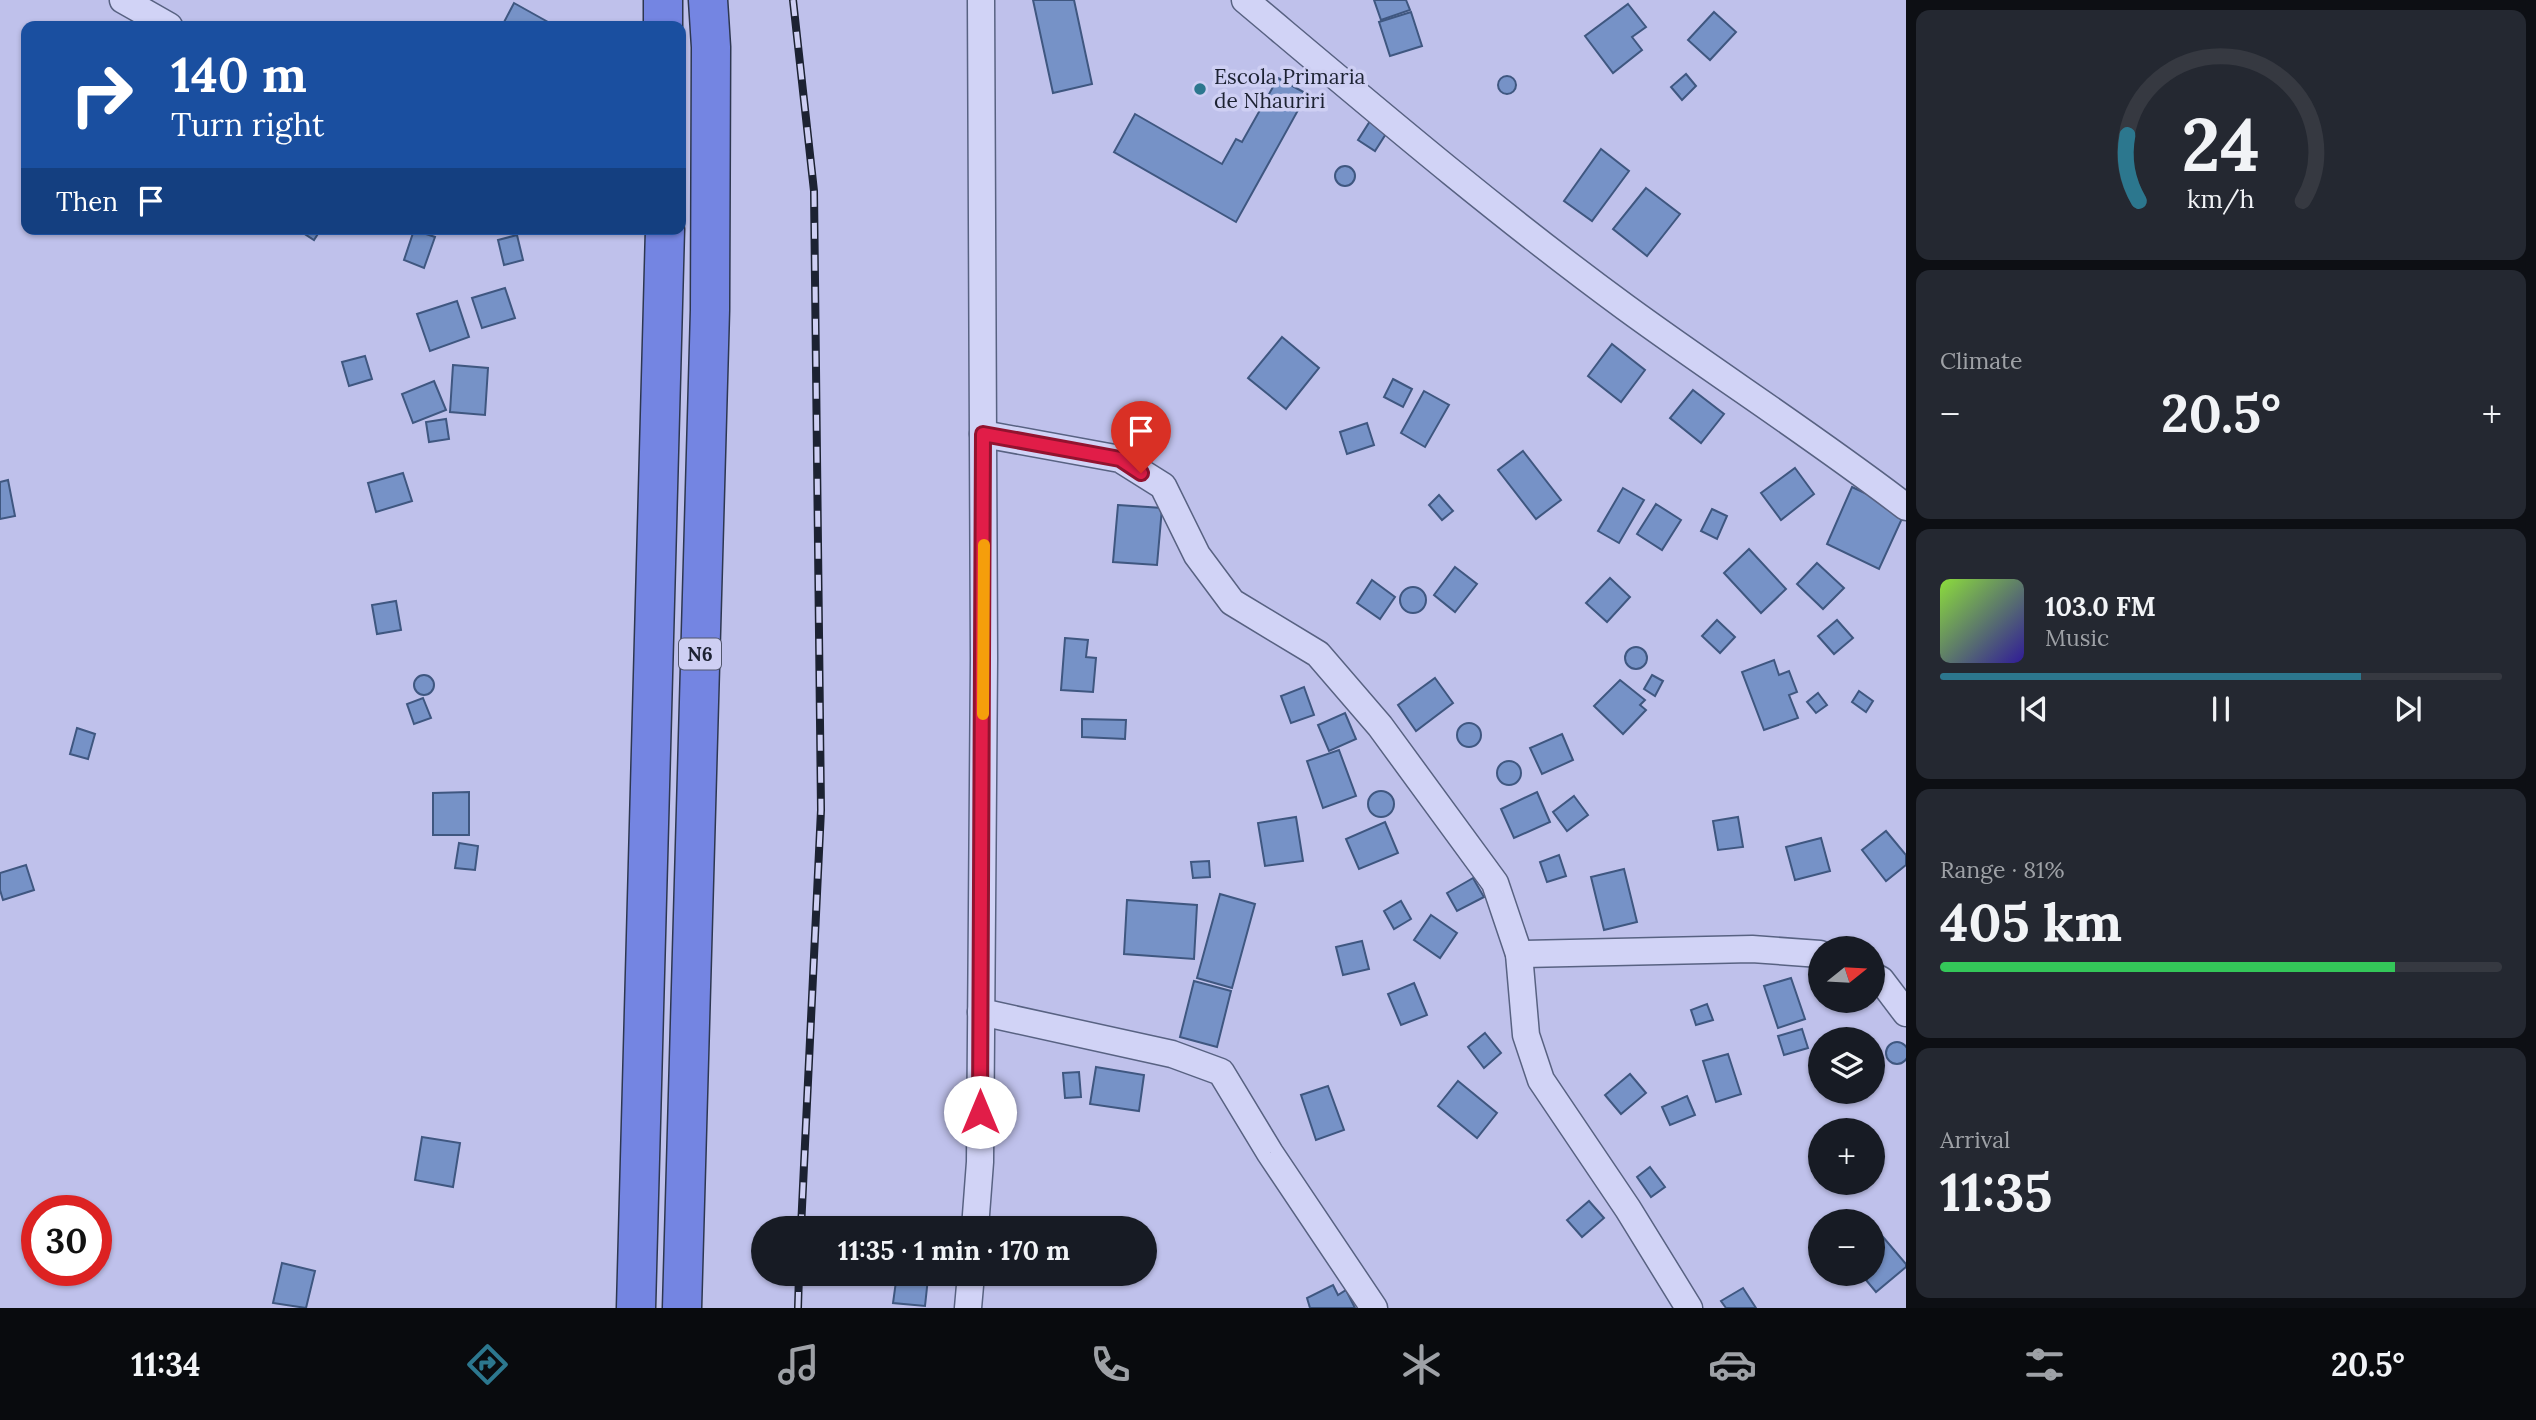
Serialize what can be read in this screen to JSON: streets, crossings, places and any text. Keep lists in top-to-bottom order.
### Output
{
  "streets": {
    "highway": ["N6"]
  },
  "places": ["Escola Primaria de Nhauriri"],
  "north": "right",
  "page": {
    "turn": ["140 m", "Turn right"],
    "then": "Then",
    "tile": [
      "Climate",
      ["Range · 81%", "405 km"],
      ["Arrival", "11:35"]
    ],
    "heat": ["−", "20.5°", "+"],
    "song": ["103.0 FM", "Music"],
    "map_buttons": ["+", "−"],
    "limit": "30",
    "trip": "11:35 · 1 min · 170 m",
    "tabs": ["11:34", "20.5°"],
    "gauge": ["24", "km/h"]
  }
}
